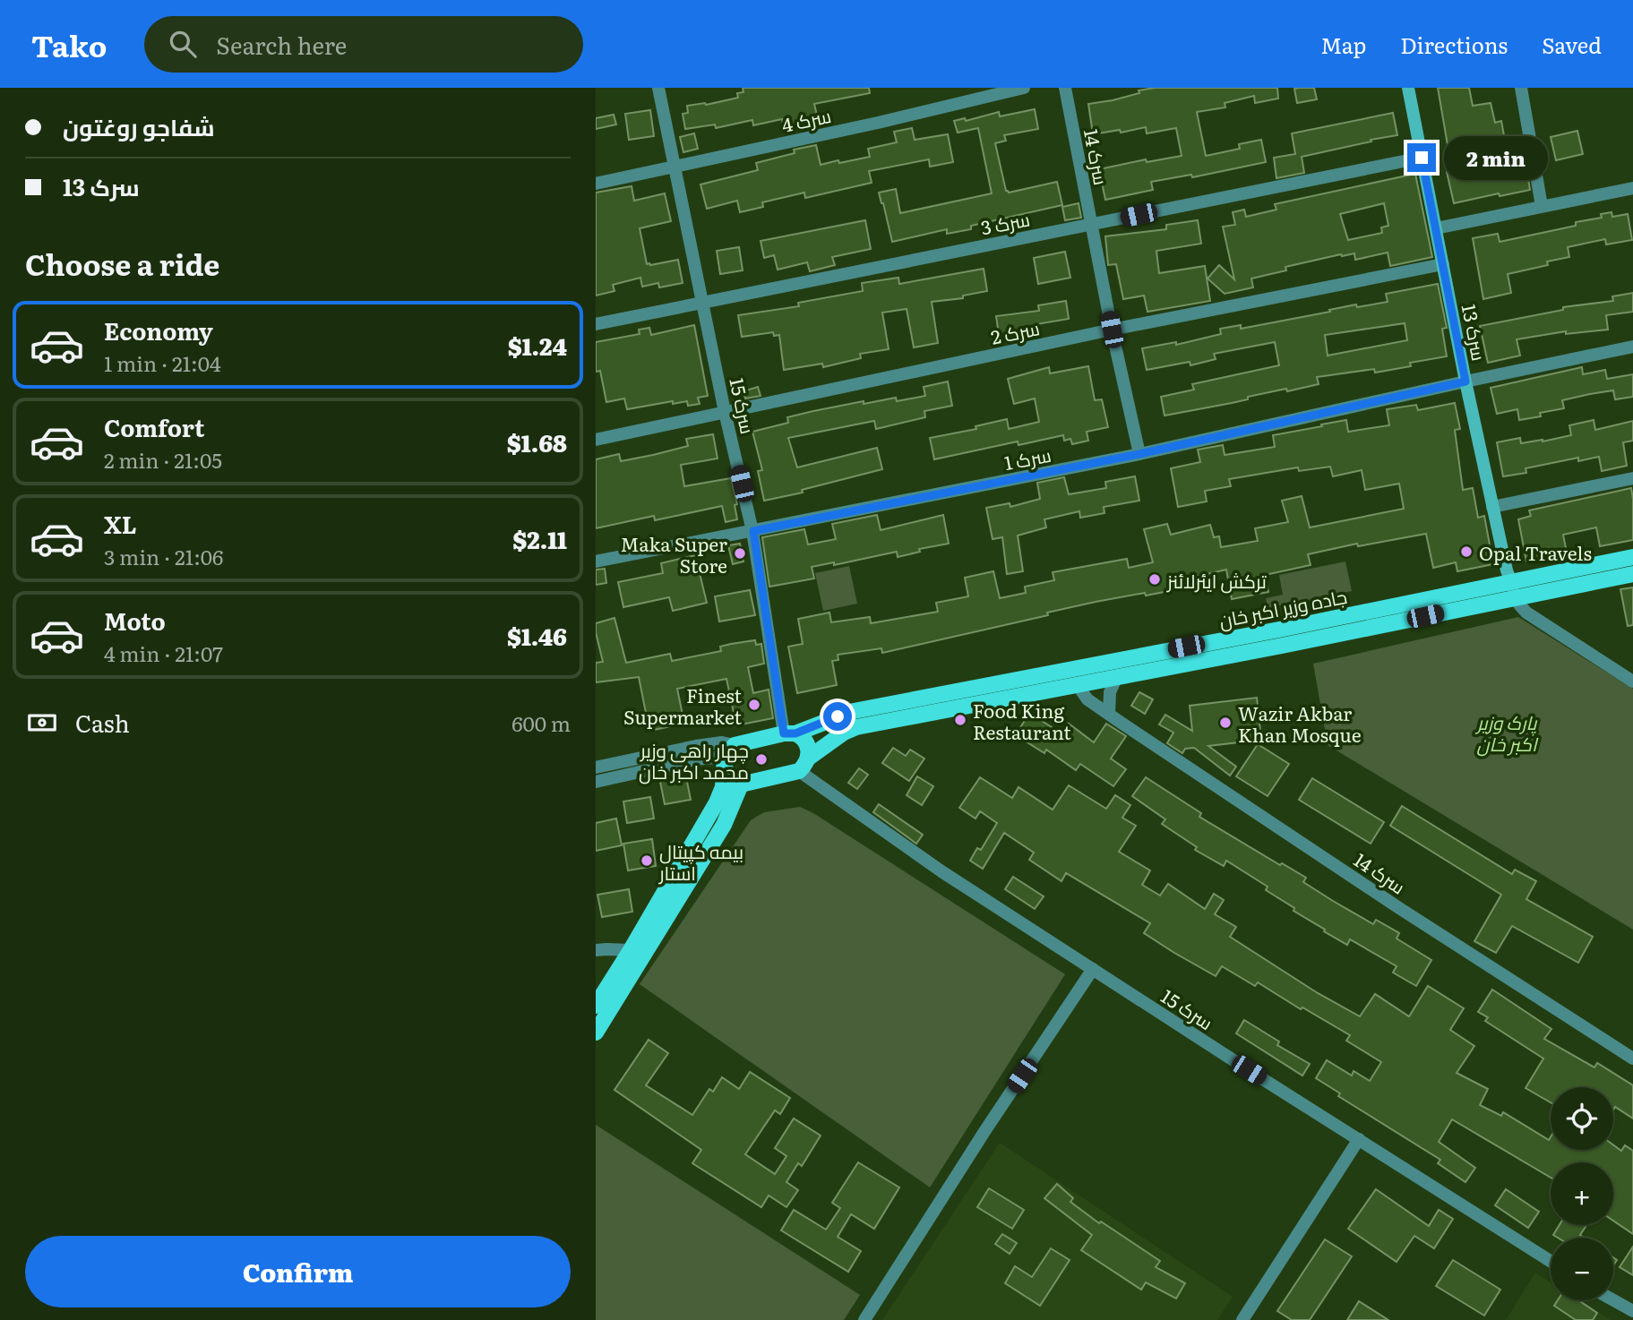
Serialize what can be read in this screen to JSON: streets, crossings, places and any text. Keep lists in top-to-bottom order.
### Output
{
  "streets": {
    "main road": ["جاده وزیر اکبر خان"],
    "street": [
      "سرک 4",
      "سرک 14",
      "سرک 3",
      "سرک 2",
      "سرک 13",
      "سرک 15",
      "سرک 1"
    ]
  },
  "crossings": [
    ["سرک 4", "سرک 15"],
    ["سرک 14", "سرک 3"],
    ["سرک 14", "سرک 2"],
    ["سرک 14", "سرک 1"],
    ["سرک 3", "سرک 13"],
    ["سرک 3", "سرک 15"],
    ["سرک 2", "سرک 13"],
    ["سرک 2", "سرک 15"],
    ["سرک 13", "سرک 1"],
    ["سرک 13", "جاده وزیر اکبر خان"],
    ["سرک 15", "سرک 1"],
    ["سرک 15", "جاده وزیر اکبر خان"]
  ],
  "parks": ["پارک وزیر اکبر خان"],
  "places": [
    "Opal Travels",
    "Maka Super Store",
    "ترکش ایئرلائنز",
    "Finest Supermarket",
    "Food King Restaurant",
    "Wazir Akbar Khan Mosque",
    "چهار راهی وزیر محمد اکبر خان",
    "بیمه کپیتال استار"
  ],
  "page": {
    "header": "Tako",
    "search": "Search here",
    "nav": ["Map", "Directions", "Saved"],
    "banner": ["شفاجو روغتون", "سرک 13"],
    "bubble": "2 min",
    "heading": "Choose a ride",
    "list": [
      {
        "name": "Economy",
        "note": "1 min · 21:04",
        "value": "$1.24"
      },
      {
        "name": "Comfort",
        "note": "2 min · 21:05",
        "value": "$1.68"
      },
      {
        "name": "XL",
        "note": "3 min · 21:06",
        "value": "$2.11"
      },
      {
        "name": "Moto",
        "note": "4 min · 21:07",
        "value": "$1.46"
      }
    ],
    "pay": ["Cash", "600 m"],
    "map_buttons": ["+", "−"],
    "buttons": "Confirm"
  }
}
